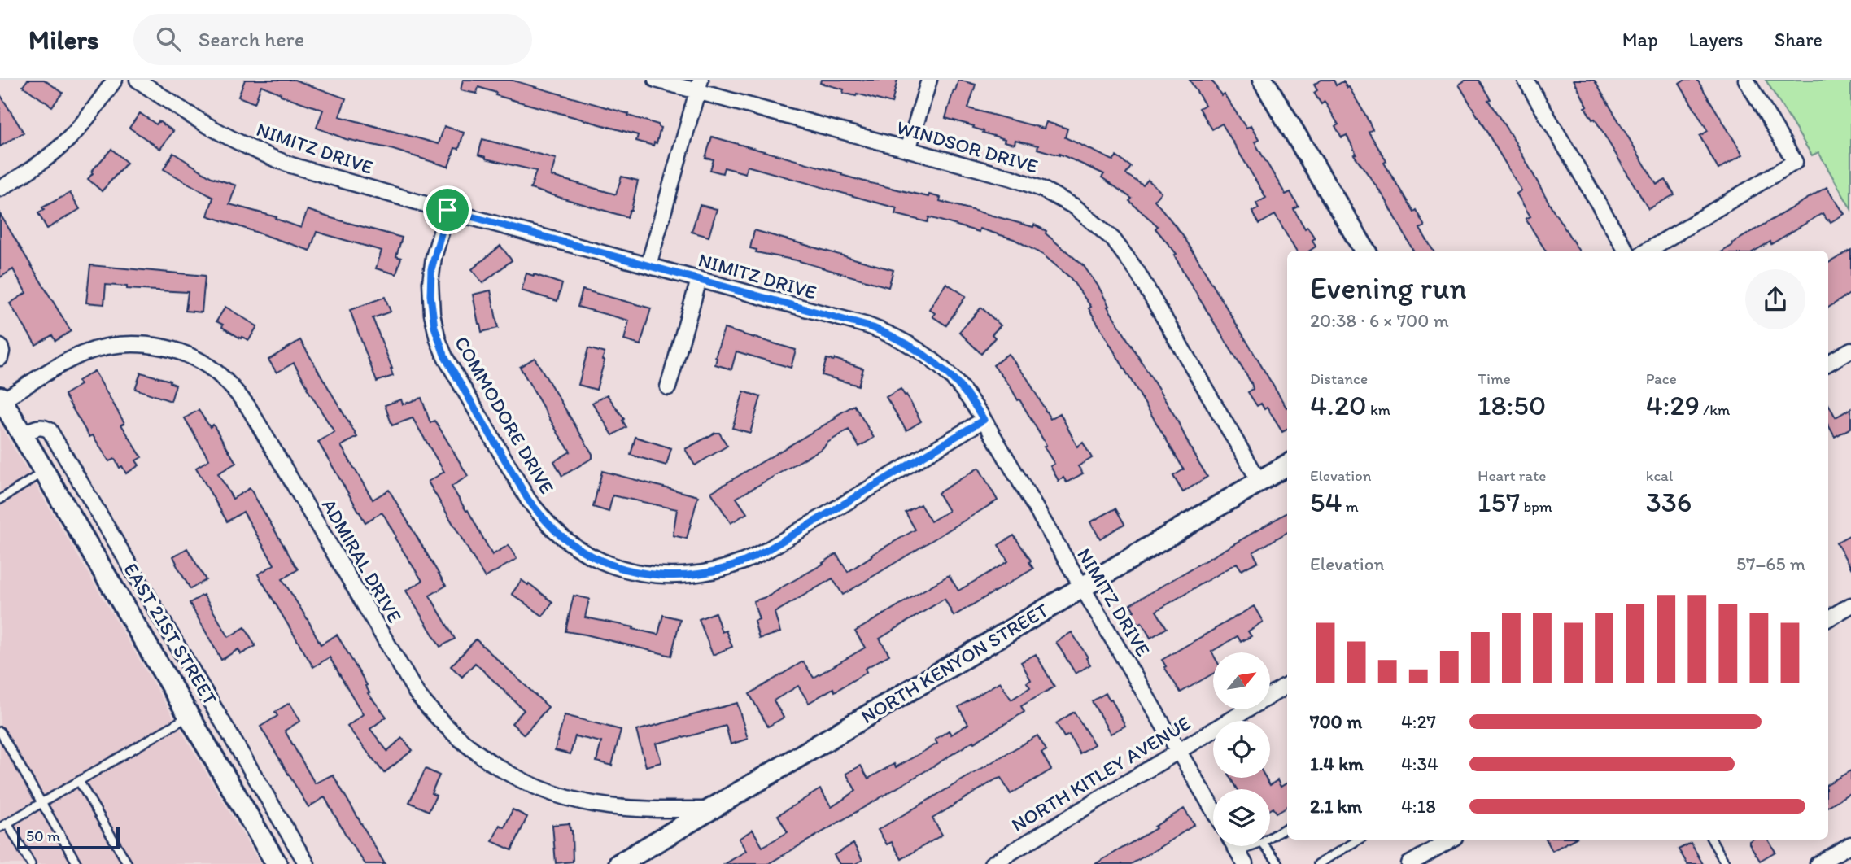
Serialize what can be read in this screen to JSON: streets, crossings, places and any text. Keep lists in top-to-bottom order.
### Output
{
  "streets": {
    "street": [
      "WINDSOR DRIVE",
      "NIMITZ DRIVE",
      "COMMODORE DRIVE",
      "ADMIRAL DRIVE",
      "EAST 21ST STREET",
      "NORTH KENYON STREET",
      "NORTH KITLEY AVENUE"
    ]
  },
  "crossings": [
    ["WINDSOR DRIVE", "NORTH KENYON STREET"],
    ["NIMITZ DRIVE", "COMMODORE DRIVE"],
    ["NIMITZ DRIVE", "NORTH KENYON STREET"],
    ["NIMITZ DRIVE", "NORTH KITLEY AVENUE"],
    ["ADMIRAL DRIVE", "EAST 21ST STREET"],
    ["ADMIRAL DRIVE", "NORTH KENYON STREET"]
  ],
  "scale_bar": "50 m",
  "north": "top right",
  "page": {
    "header": "Milers",
    "search": "Search here",
    "nav": ["Map", "Layers", "Share"],
    "heading": ["Evening run", "20:38 · 6 × 700 m"],
    "stats": [
      ["Distance", "4.20 km"],
      ["Time", "18:50"],
      ["Pace", "4:29 /km"],
      ["Elevation", "54 m"],
      ["Heart rate", "157 bpm"],
      ["kcal", "336"]
    ],
    "chart": ["Elevation", "57–65 m"],
    "list": [
      {
        "name": "700 m",
        "note": "4:27"
      },
      {
        "name": "1.4 km",
        "note": "4:34"
      },
      {
        "name": "2.1 km",
        "note": "4:18"
      }
    ],
    "scale": "50 m"
  }
}
